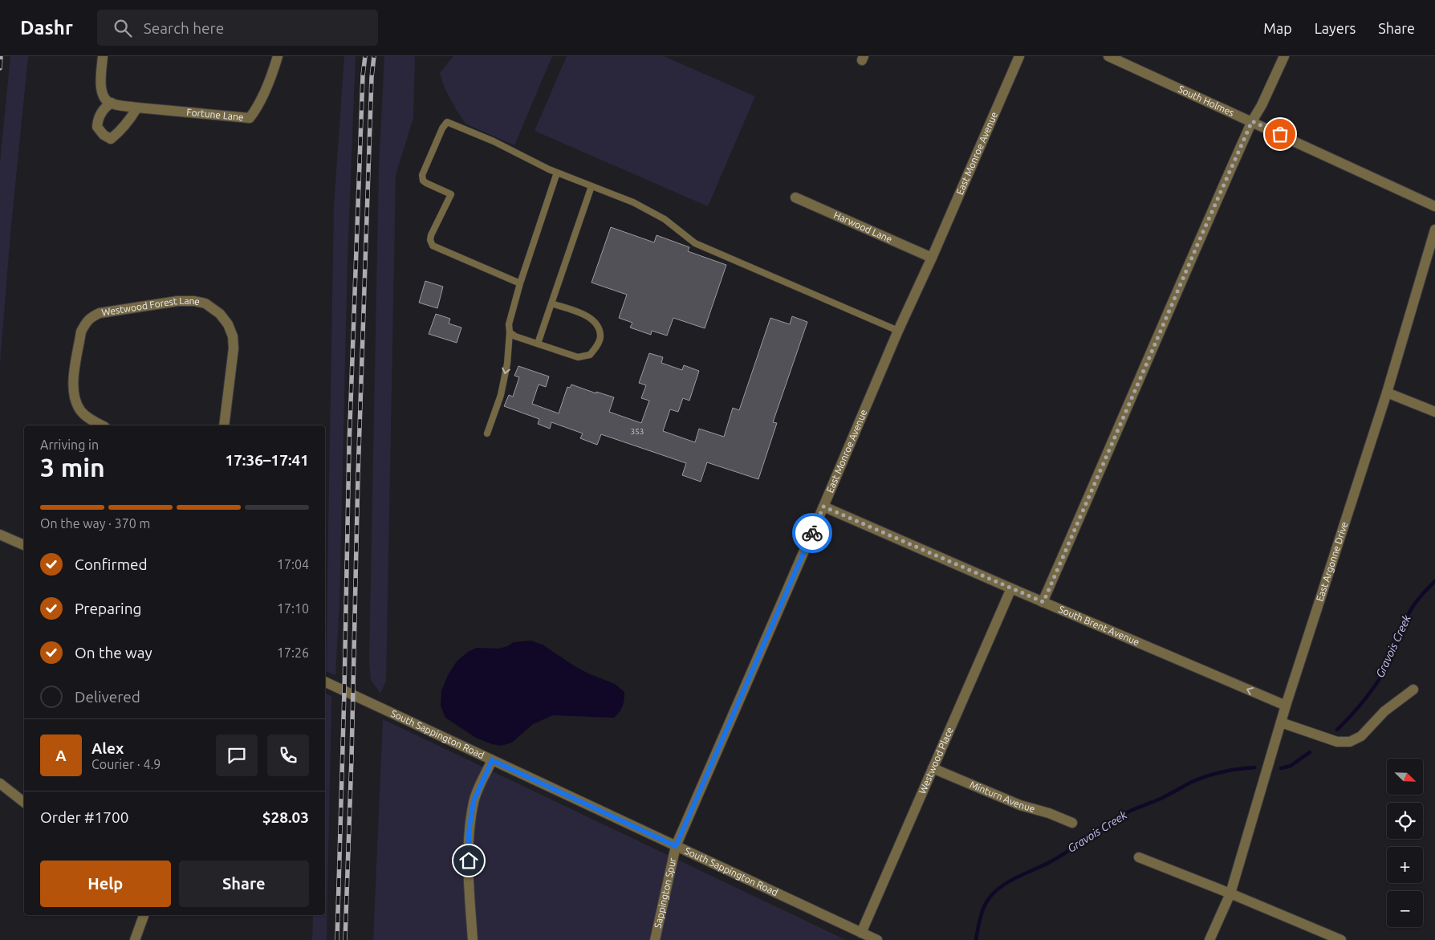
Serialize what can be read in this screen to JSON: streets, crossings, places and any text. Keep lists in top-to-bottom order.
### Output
{
  "streets": {
    "street": [
      "South Holmes",
      "Fortune Lane",
      "East Monroe Avenue",
      "Harwood Lane",
      "Westwood Forest Lane",
      "East Argonne Drive",
      "South Brent Avenue",
      "South Sappington Road",
      "Westwood Place",
      "Minturn Avenue",
      "Sappington Spur"
    ]
  },
  "crossings": [
    ["East Monroe Avenue", "Harwood Lane"],
    ["East Monroe Avenue", "South Brent Avenue"],
    ["East Monroe Avenue", "South Sappington Road"],
    ["East Monroe Avenue", "Sappington Spur"],
    ["East Argonne Drive", "South Brent Avenue"],
    ["South Brent Avenue", "Westwood Place"],
    ["South Sappington Road", "Westwood Place"],
    ["South Sappington Road", "Sappington Spur"],
    ["Westwood Place", "Minturn Avenue"]
  ],
  "one_way": ["South Brent Avenue"],
  "water": ["Gravois Creek"],
  "house_numbers": ["353"],
  "north": "bottom right",
  "page": {
    "header": "Dashr",
    "search": "Search here",
    "nav": ["Map", "Layers", "Share"],
    "heading": ["3 min", "Arriving in", "17:36–17:41"],
    "panel": [
      "Alex",
      "Courier · 4.9",
      "Order #1700",
      "$28.03"
    ],
    "bar": "On the way · 370 m",
    "list": [
      ["Confirmed", "17:04"],
      ["Preparing", "17:10"],
      ["On the way", "17:26"],
      "Delivered"
    ],
    "round": "A",
    "map_buttons": ["+", "−"],
    "buttons": ["Help", "Share"]
  }
}
